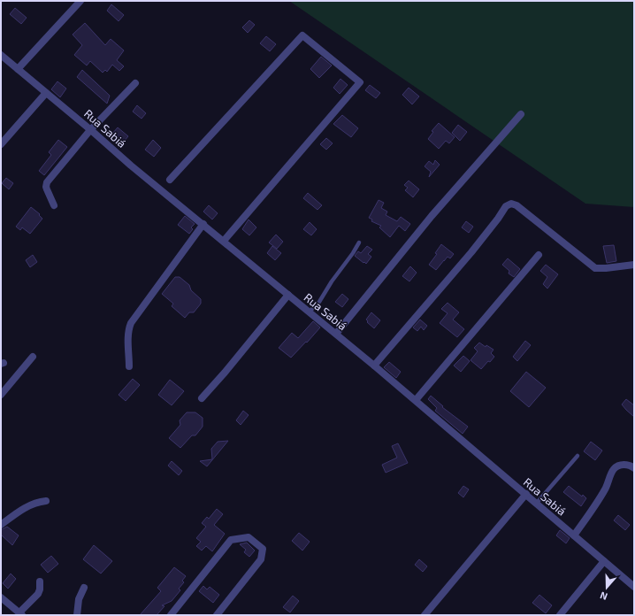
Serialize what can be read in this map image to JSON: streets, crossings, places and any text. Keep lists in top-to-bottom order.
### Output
{
  "streets": {
    "street": ["Rua Sabiá"]
  },
  "north": "bottom"
}
